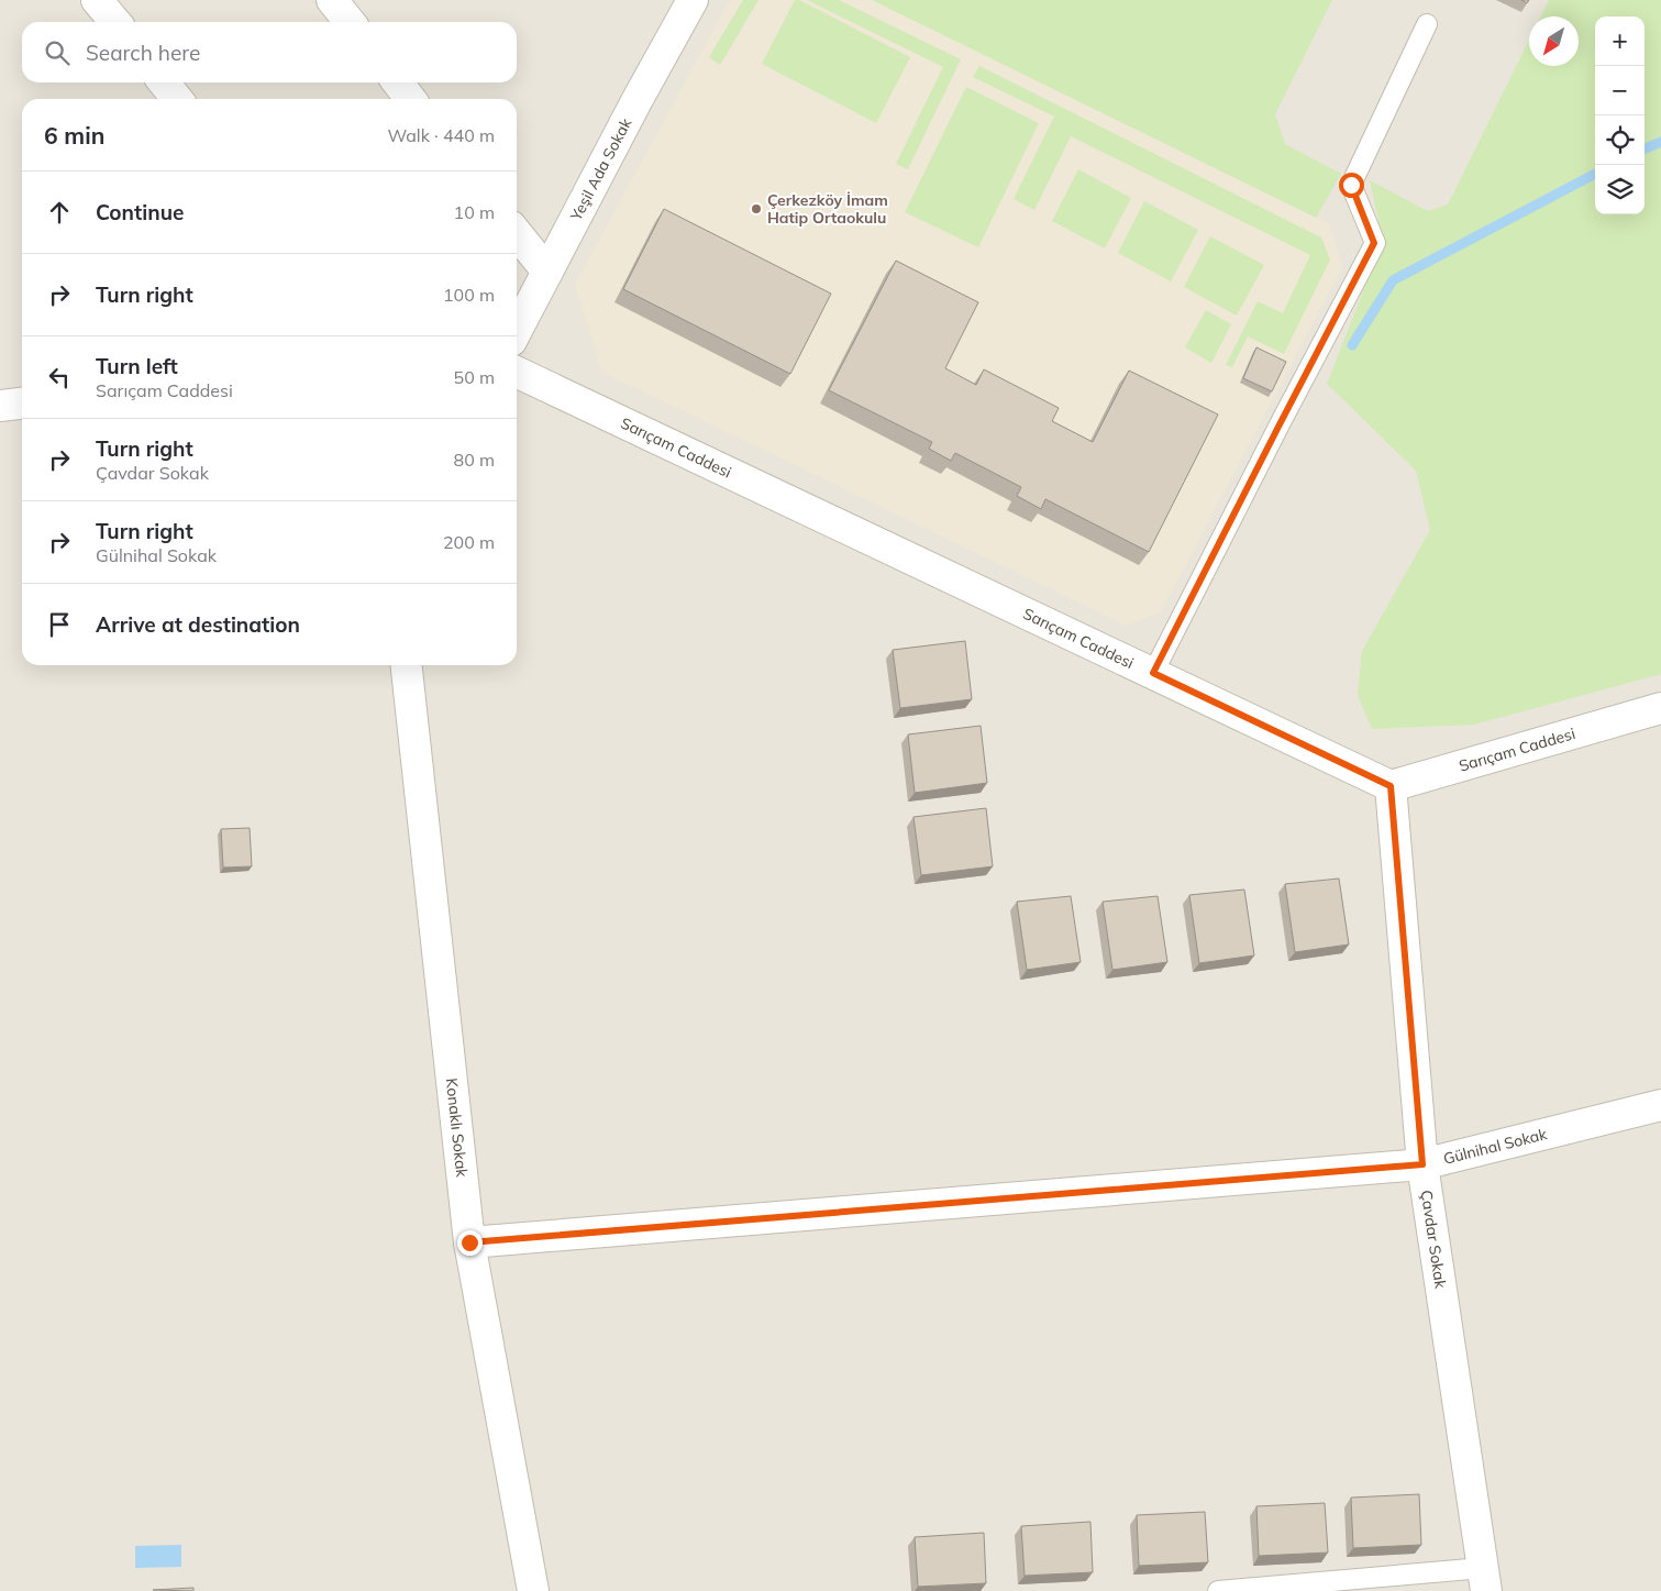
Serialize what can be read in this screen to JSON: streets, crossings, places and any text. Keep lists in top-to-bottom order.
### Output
{
  "streets": {
    "street": [
      "Yeşil Ada Sokak",
      "Sarıçam Caddesi",
      "Konaklı Sokak",
      "Gülnihal Sokak",
      "Çavdar Sokak"
    ]
  },
  "crossings": [
    ["Sarıçam Caddesi", "Çavdar Sokak"],
    ["Konaklı Sokak", "Gülnihal Sokak"],
    ["Gülnihal Sokak", "Çavdar Sokak"]
  ],
  "places": ["Çerkezköy İmam Hatip Ortaokulu"],
  "north": "bottom left",
  "page": {
    "map_buttons": ["+", "−"],
    "search": "Search here",
    "heading": ["6 min", "Walk · 440 m"],
    "list": [
      ["Continue", "10 m"],
      ["Turn right", "100 m"],
      ["Turn left", "Sarıçam Caddesi", "50 m"],
      ["Turn right", "Çavdar Sokak", "80 m"],
      ["Turn right", "Gülnihal Sokak", "200 m"],
      "Arrive at destination"
    ]
  }
}
